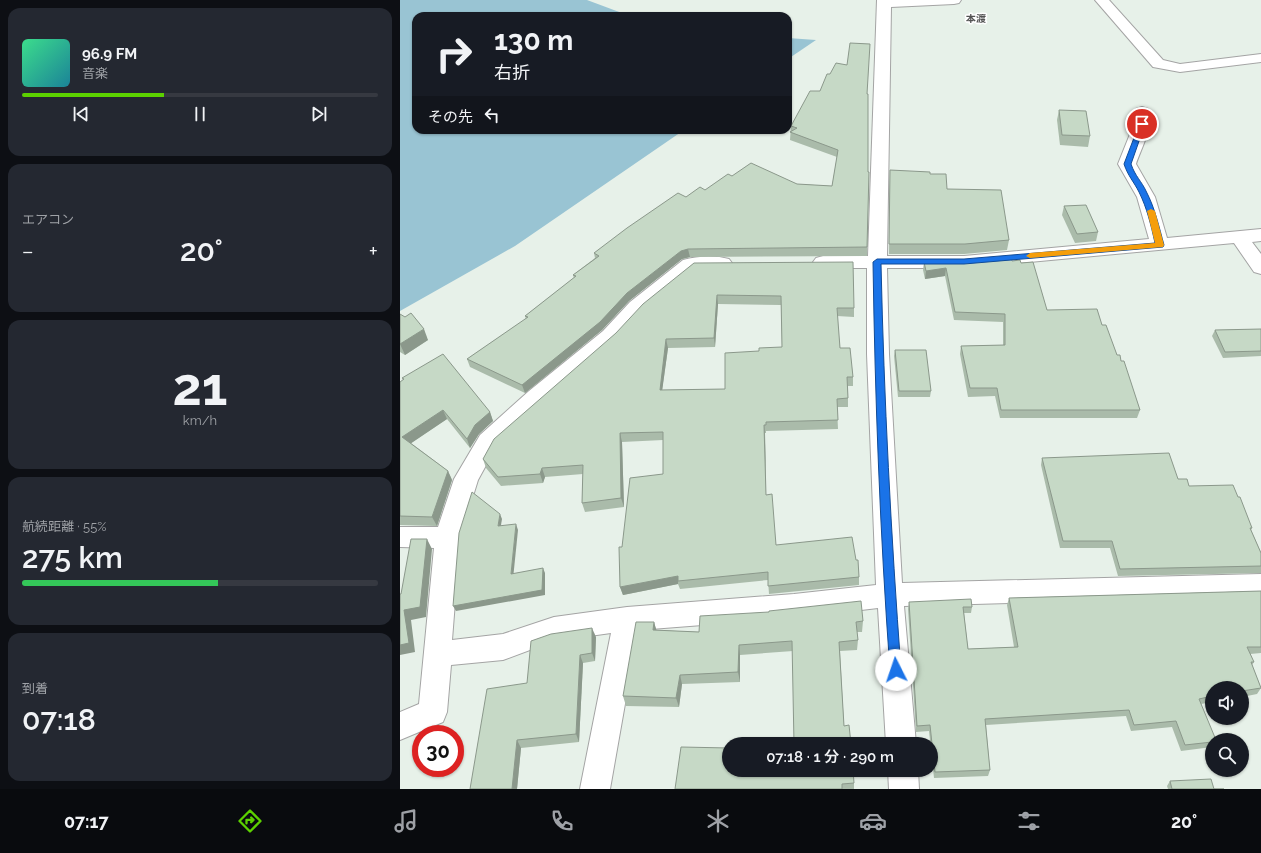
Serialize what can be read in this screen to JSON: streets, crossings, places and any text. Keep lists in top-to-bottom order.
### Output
{
  "districts": ["本渡"],
  "page": {
    "turn": ["130 m", "右折"],
    "song": ["96.9 FM", "音楽"],
    "then": "その先",
    "tile": [
      "エアコン",
      ["21", "km/h"],
      ["航続距離 · 55%", "275 km"],
      ["到着", "07:18"]
    ],
    "heat": ["−", "20°", "+"],
    "limit": "30",
    "trip": "07:18 · 1 分 · 290 m",
    "tabs": ["07:17", "20°"]
  }
}
